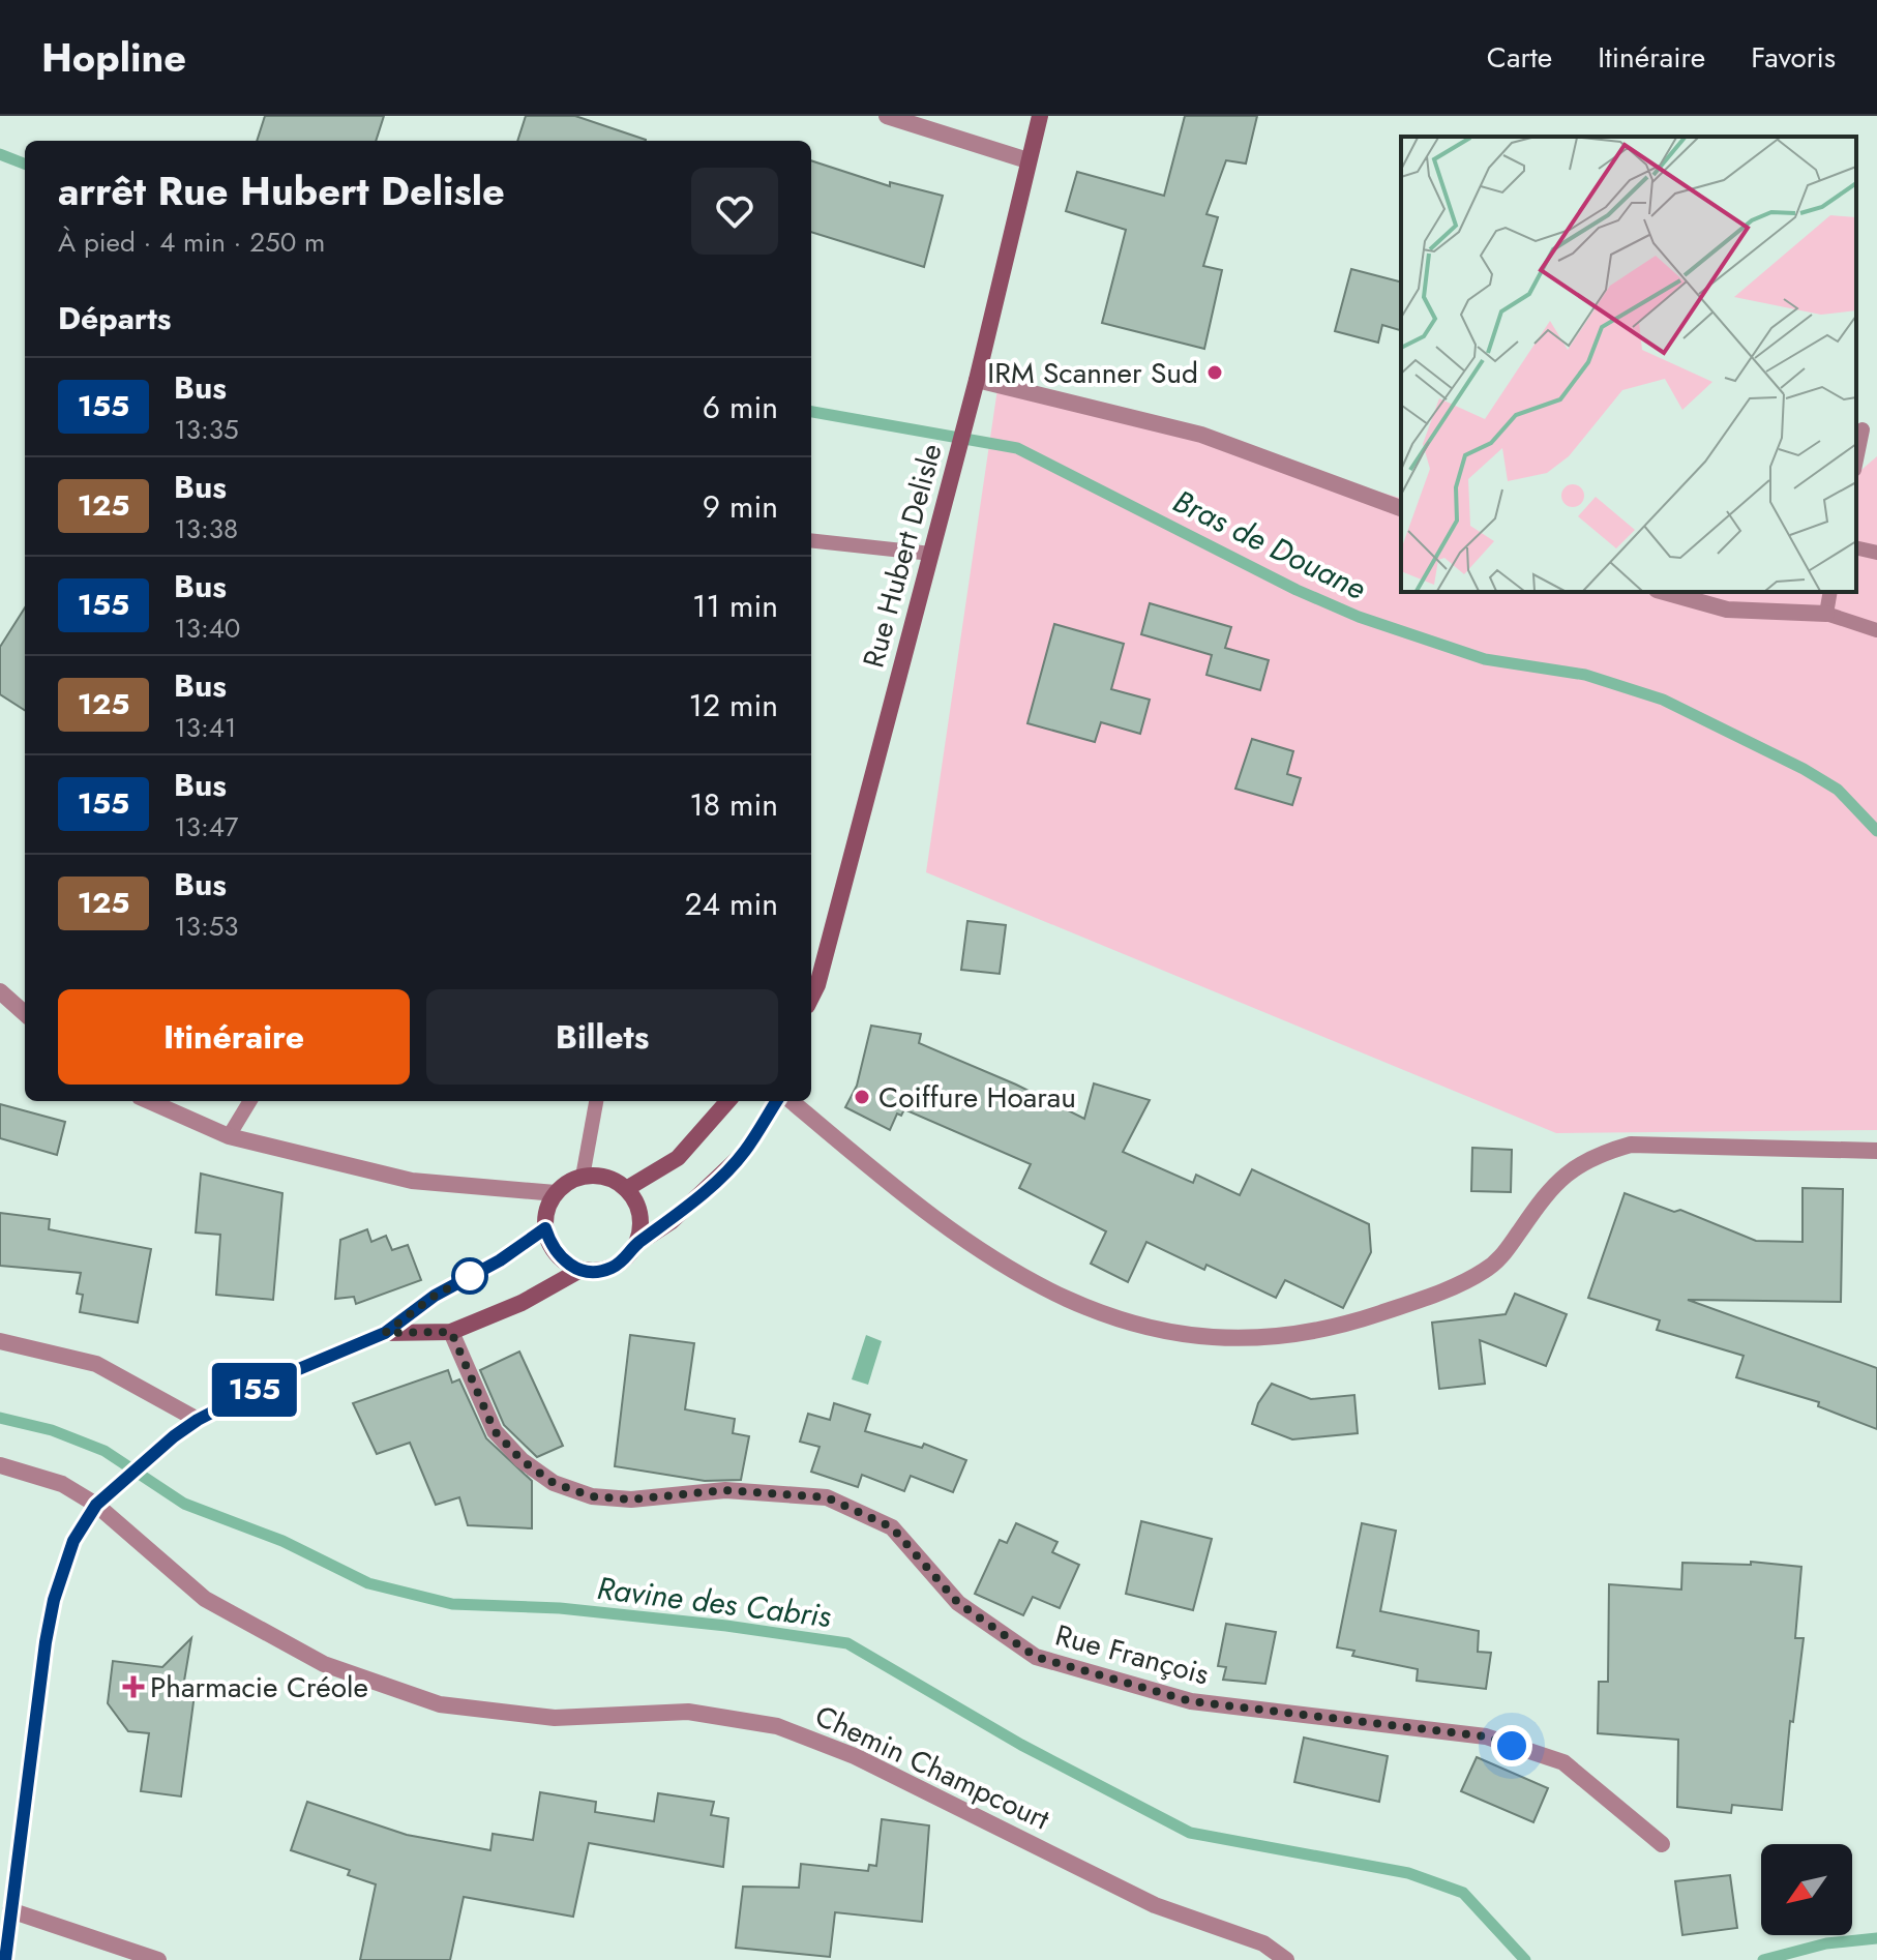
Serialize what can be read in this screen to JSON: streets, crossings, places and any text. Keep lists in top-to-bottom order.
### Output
{
  "streets": {
    "main road": ["Rue Hubert Delisle"],
    "street": ["Rue François", "Chemin Champcourt"]
  },
  "water": ["Bras de Douane", "Ravine des Cabris"],
  "places": {
    "other": ["IRM Scanner Sud", "Coiffure Hoarau"],
    "health": ["Pharmacie Créole"]
  },
  "lines": ["bus line 155"],
  "north": "bottom left",
  "page": {
    "header": "Hopline",
    "nav": ["Carte", "Itinéraire", "Favoris"],
    "on_map": "155",
    "heading": [
      ["arrêt Rue Hubert Delisle", "À pied · 4 min · 250 m"],
      "Départs"
    ],
    "list": [
      {
        "mark": "155",
        "name": "Bus",
        "note": "13:35",
        "value": "6 min"
      },
      {
        "mark": "125",
        "name": "Bus",
        "note": "13:38",
        "value": "9 min"
      },
      {
        "mark": "155",
        "name": "Bus",
        "note": "13:40",
        "value": "11 min"
      },
      {
        "mark": "125",
        "name": "Bus",
        "note": "13:41",
        "value": "12 min"
      },
      {
        "mark": "155",
        "name": "Bus",
        "note": "13:47",
        "value": "18 min"
      },
      {
        "mark": "125",
        "name": "Bus",
        "note": "13:53",
        "value": "24 min"
      }
    ],
    "buttons": ["Itinéraire", "Billets"]
  }
}
